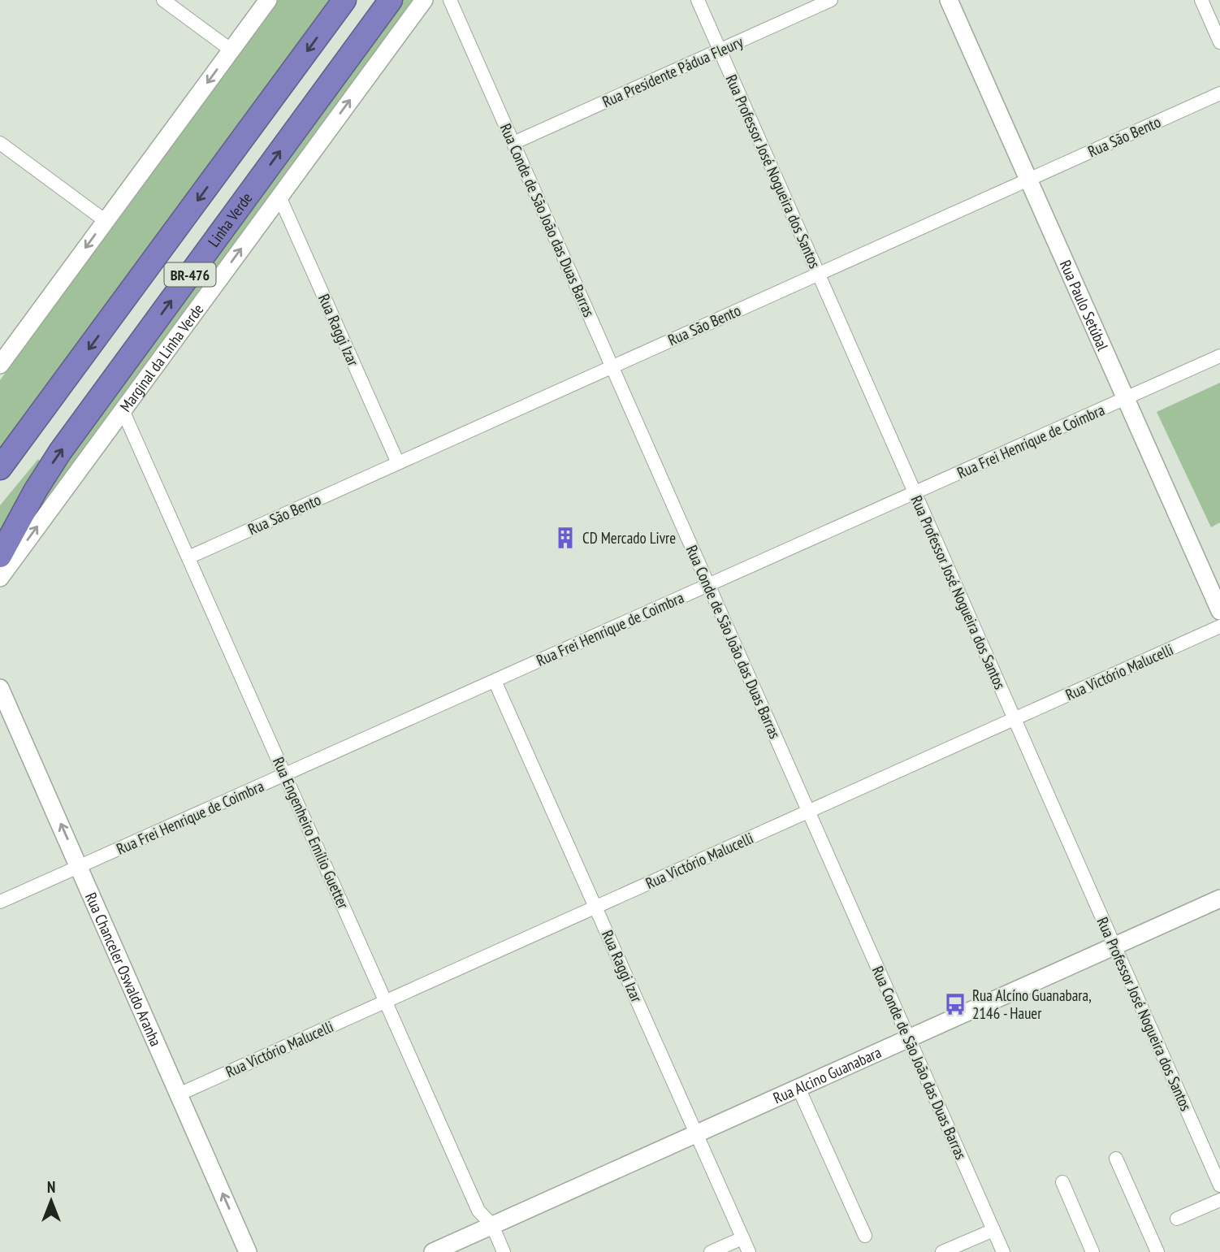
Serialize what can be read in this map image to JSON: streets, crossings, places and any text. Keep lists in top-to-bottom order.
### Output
{
  "streets": {
    "highway": ["Linha Verde", "BR-476"],
    "main road": [
      "Rua Paulo Setúbal",
      "Marginal da Linha Verde",
      "Rua Chanceler Oswaldo Aranha",
      "Rua Alcino Guanabara"
    ],
    "street": [
      "Rua Presidente Pádua Fleury",
      "Rua São Bento",
      "Rua Professor José Nogueira dos Santos",
      "Rua Conde de São João das Duas Barras",
      "Rua Raggi Izar",
      "Rua Frei Henrique de Coimbra",
      "Rua Victório Malucelli",
      "Rua Engenheiro Emílio Guetter"
    ]
  },
  "crossings": [
    ["Rua Presidente Pádua Fleury", "Rua Professor José Nogueira dos Santos"],
    ["Rua Presidente Pádua Fleury", "Rua Conde de São João das Duas Barras"],
    ["Rua São Bento", "Rua Professor José Nogueira dos Santos"],
    ["Rua São Bento", "Rua Conde de São João das Duas Barras"],
    ["Rua São Bento", "Rua Paulo Setúbal"],
    ["Rua São Bento", "Rua Raggi Izar"],
    ["Rua São Bento", "Rua Engenheiro Emílio Guetter"],
    ["Rua Professor José Nogueira dos Santos", "Rua Frei Henrique de Coimbra"],
    ["Rua Professor José Nogueira dos Santos", "Rua Victório Malucelli"],
    ["Rua Professor José Nogueira dos Santos", "Rua Alcino Guanabara"],
    ["Rua Conde de São João das Duas Barras", "Rua Frei Henrique de Coimbra"],
    ["Rua Conde de São João das Duas Barras", "Rua Victório Malucelli"],
    ["Rua Conde de São João das Duas Barras", "Rua Alcino Guanabara"],
    ["Rua Paulo Setúbal", "Rua Frei Henrique de Coimbra"],
    ["Rua Raggi Izar", "Marginal da Linha Verde"],
    ["Rua Raggi Izar", "Rua Frei Henrique de Coimbra"],
    ["Rua Raggi Izar", "Rua Victório Malucelli"],
    ["Rua Raggi Izar", "Rua Alcino Guanabara"],
    ["Marginal da Linha Verde", "Rua Engenheiro Emílio Guetter"],
    ["Rua Frei Henrique de Coimbra", "Rua Engenheiro Emílio Guetter"],
    ["Rua Frei Henrique de Coimbra", "Rua Chanceler Oswaldo Aranha"],
    ["Rua Victório Malucelli", "Rua Engenheiro Emílio Guetter"],
    ["Rua Victório Malucelli", "Rua Chanceler Oswaldo Aranha"],
    ["Rua Engenheiro Emílio Guetter", "Rua Alcino Guanabara"]
  ],
  "one_way": ["Rua Chanceler Oswaldo Aranha"],
  "places": {
    "building": ["CD Mercado Livre"],
    "bus stop": ["Rua Alcíno Guanabara, 2146 - Hauer"]
  },
  "north": "top"
}
